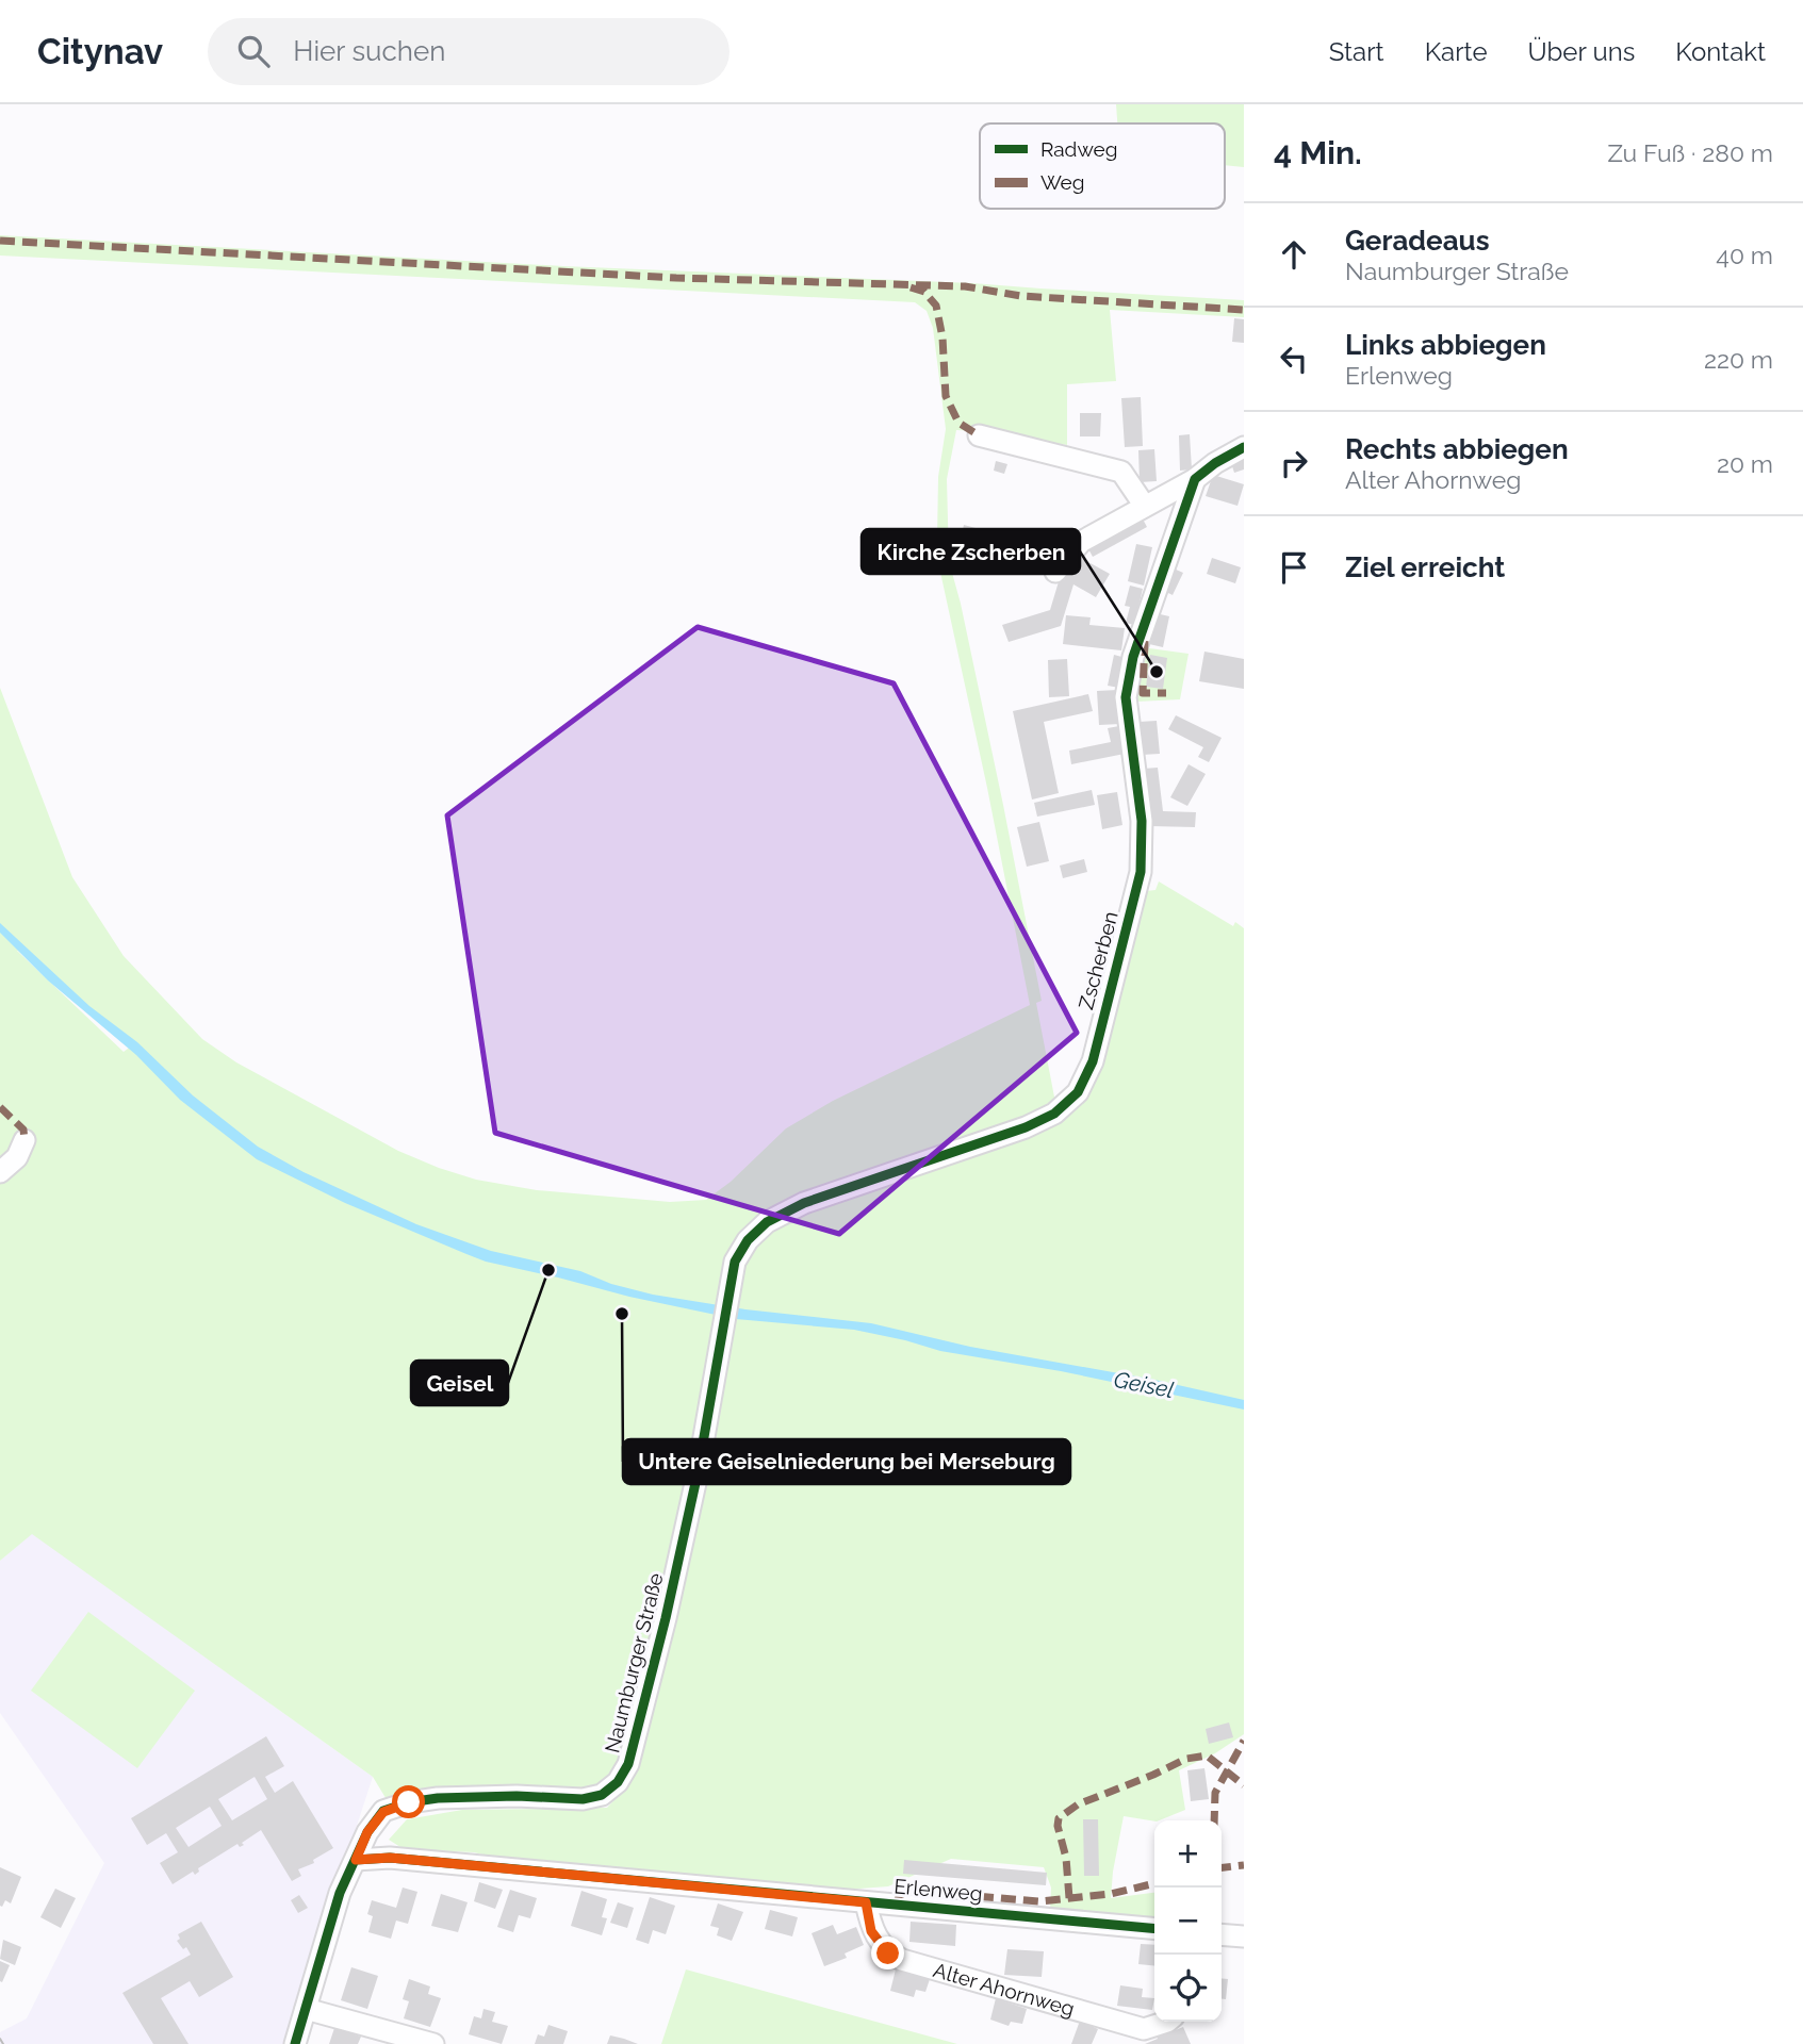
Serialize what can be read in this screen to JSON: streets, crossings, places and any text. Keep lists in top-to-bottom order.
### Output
{
  "streets": {
    "street": [
      "Zscherben",
      "Naumburger Straße",
      "Erlenweg",
      "Alter Ahornweg"
    ]
  },
  "crossings": [
    ["Zscherben", "Naumburger Straße"],
    ["Naumburger Straße", "Erlenweg"],
    ["Erlenweg", "Alter Ahornweg"]
  ],
  "water": ["Geisel"],
  "places": ["Kirche Zscherben", "Geisel", "Untere Geiselniederung bei Merseburg"],
  "legend": ["Radweg", "Weg"],
  "page": {
    "header": "Citynav",
    "search": "Hier suchen",
    "nav": [
      "Start",
      "Karte",
      "Über uns",
      "Kontakt"
    ],
    "heading": ["4 Min.", "Zu Fuß · 280 m"],
    "list": [
      ["Geradeaus", "Naumburger Straße", "40 m"],
      ["Links abbiegen", "Erlenweg", "220 m"],
      ["Rechts abbiegen", "Alter Ahornweg", "20 m"],
      "Ziel erreicht"
    ],
    "map_buttons": ["+", "−"]
  }
}
